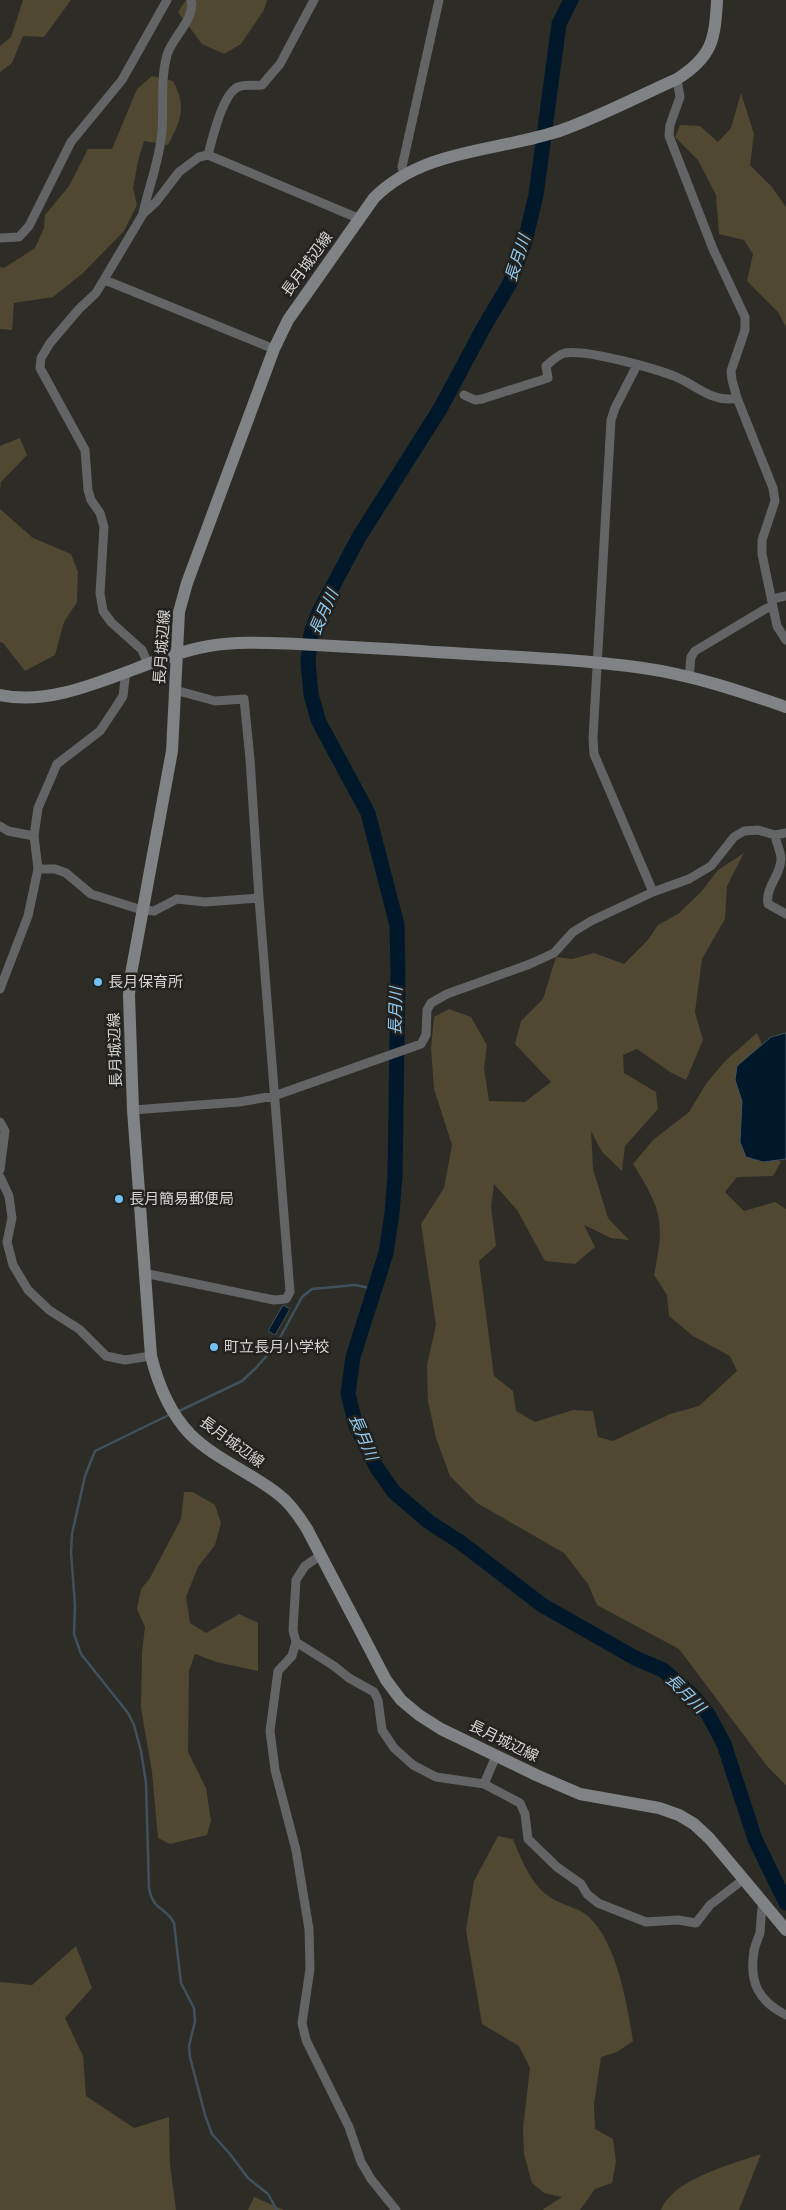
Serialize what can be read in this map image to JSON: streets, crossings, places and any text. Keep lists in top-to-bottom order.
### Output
{
  "streets": {
    "main road": ["長月城辺線"]
  },
  "water": ["長月川"],
  "places": ["長月保育所", "長月簡易郵便局", "町立長月小学校"]
}
